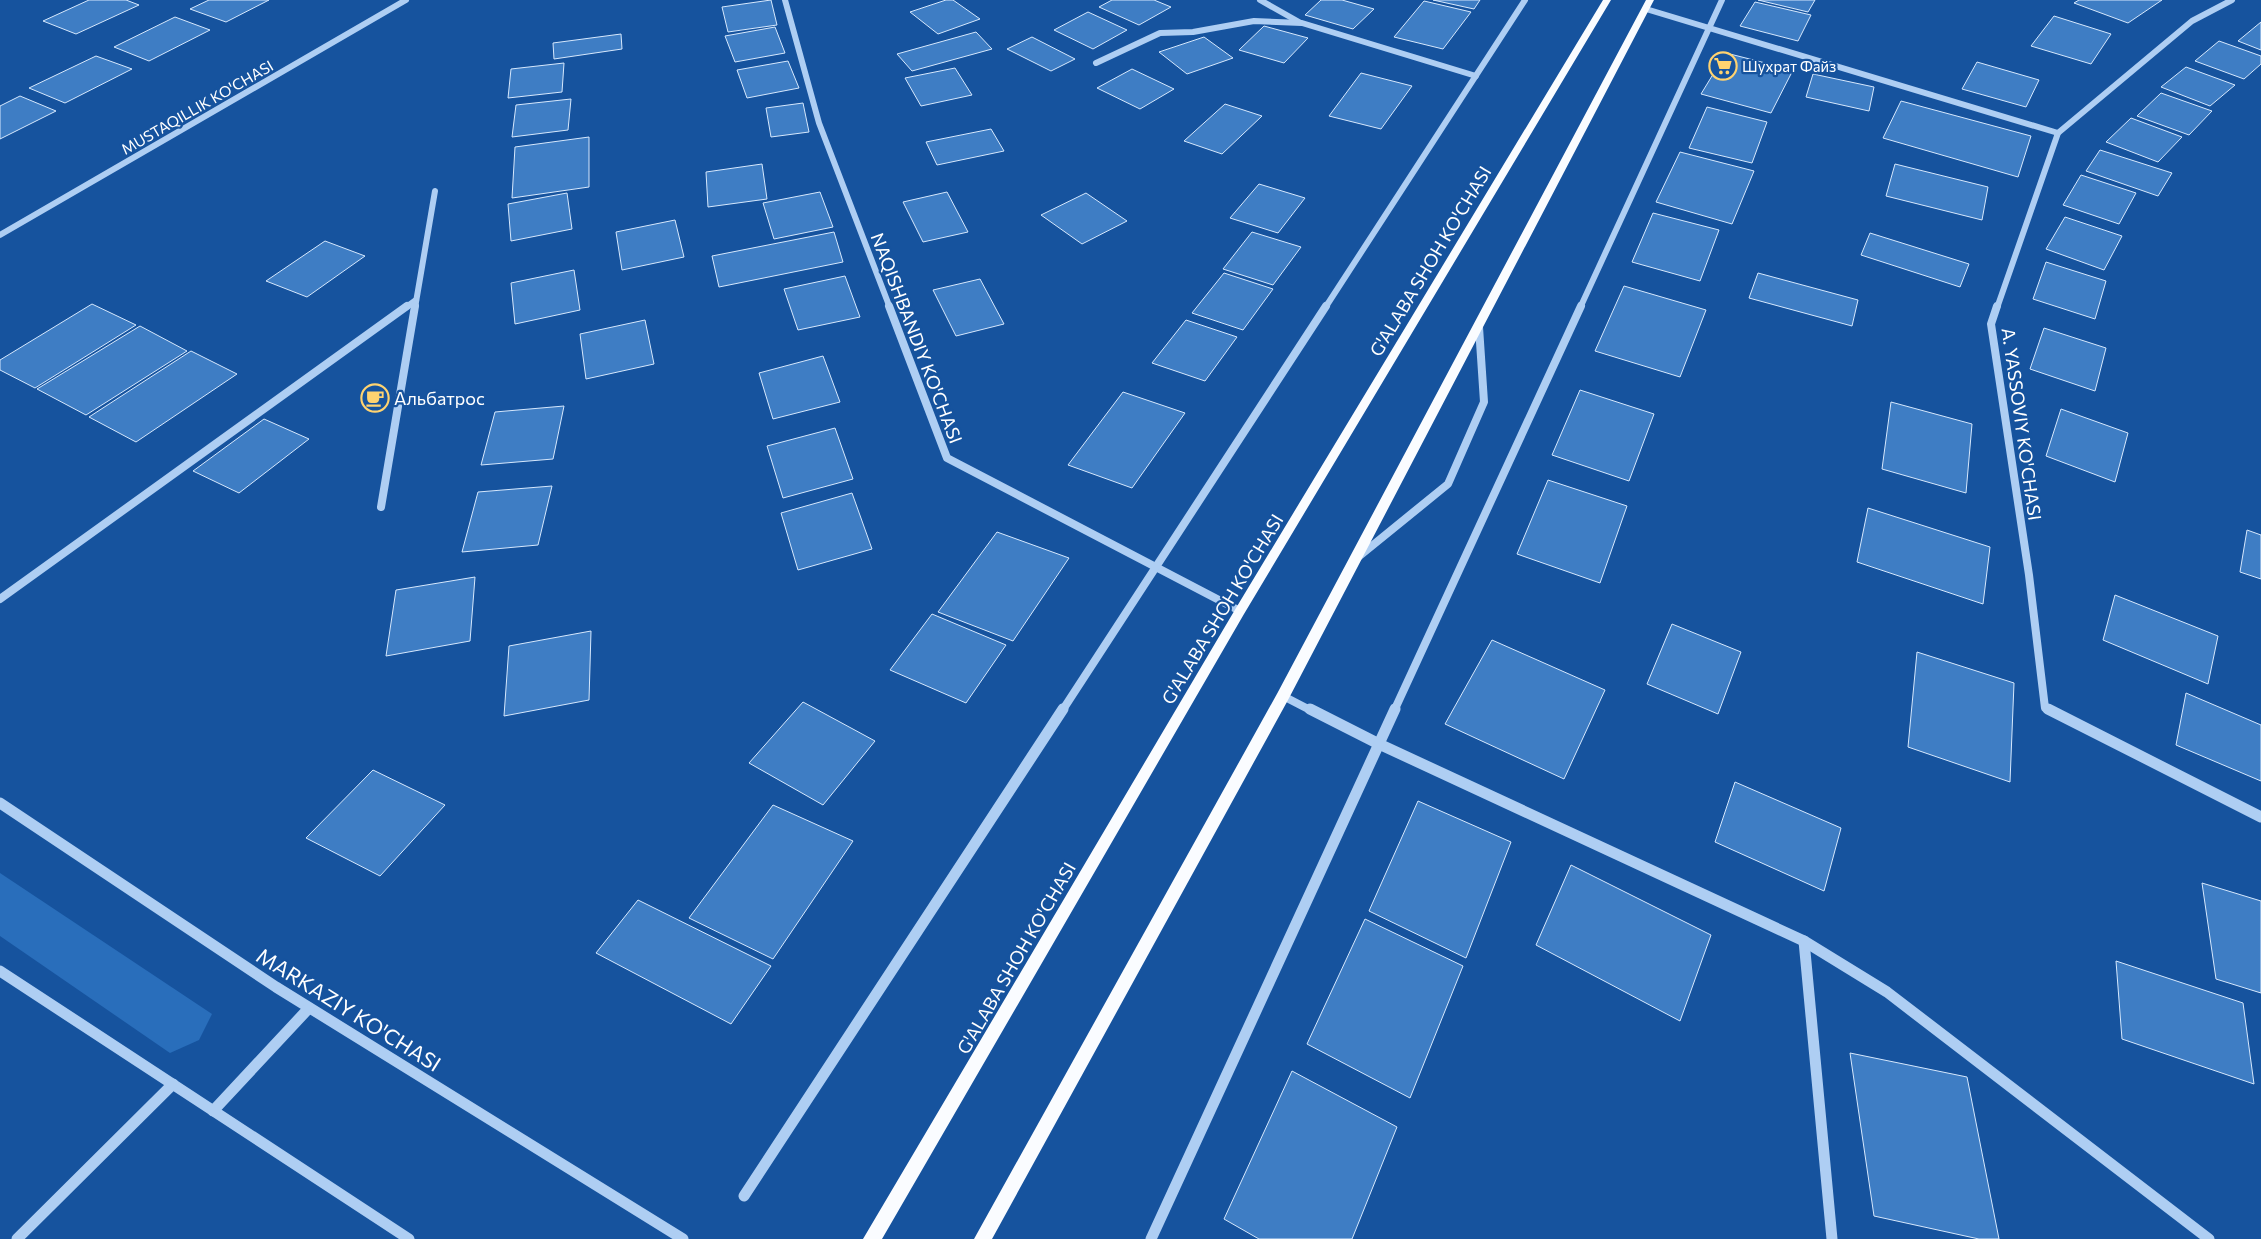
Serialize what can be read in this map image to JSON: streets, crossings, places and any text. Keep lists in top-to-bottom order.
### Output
{
  "streets": {
    "main road": ["G'ALABA SHOH KO'CHASI"],
    "street": [
      "MUSTAQILLIK KO'CHASI",
      "NAQISHBANDIY KO'CHASI",
      "A. YASSOVIY KO'CHASI",
      "MARKAZIY KO'CHASI"
    ]
  },
  "crossings": [
    ["G'ALABA SHOH KO'CHASI", "NAQISHBANDIY KO'CHASI"]
  ],
  "places": {
    "supermarket": ["Шухрат Файз"],
    "cafe": ["Альбатрос"]
  }
}
